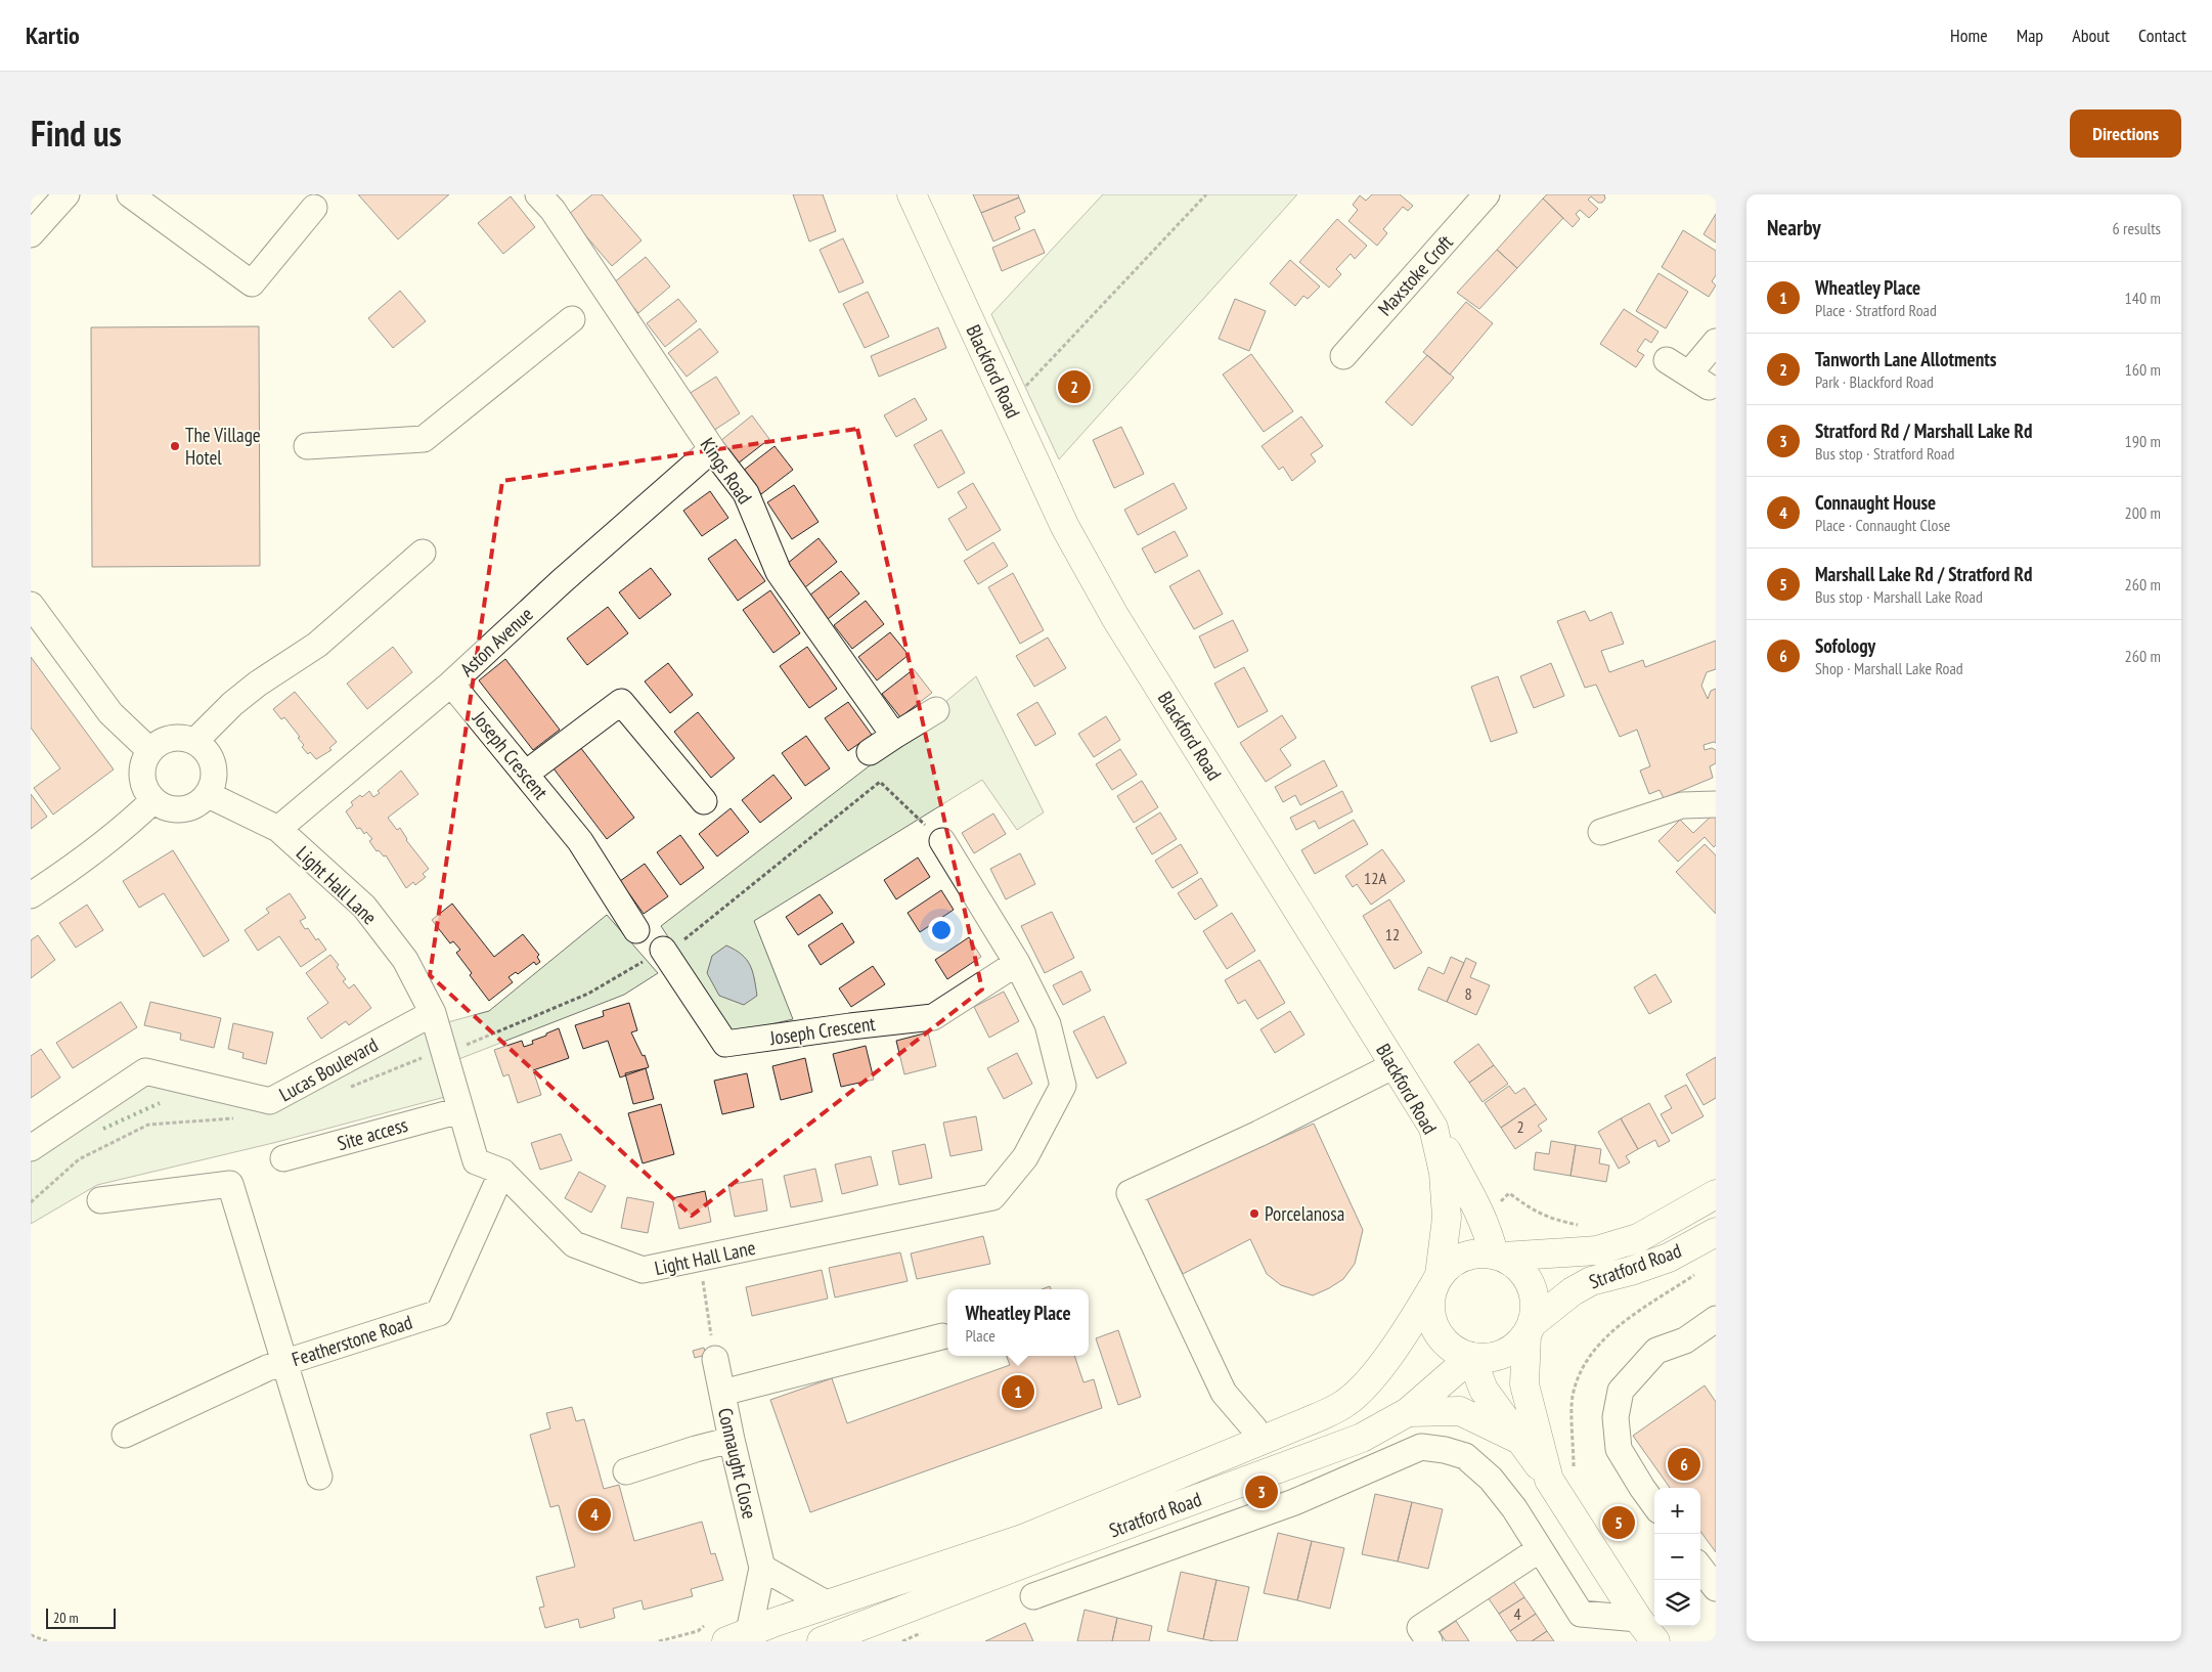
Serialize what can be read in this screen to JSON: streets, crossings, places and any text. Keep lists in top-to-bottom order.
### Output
{
  "streets": {
    "main road": ["Blackford Road", "Stratford Road"],
    "street": [
      "Maxstoke Croft",
      "Kings Road",
      "Aston Avenue",
      "Joseph Crescent",
      "Light Hall Lane",
      "Lucas Boulevard",
      "Site access",
      "Featherstone Road",
      "Connaught Close"
    ]
  },
  "crossings": [
    ["Blackford Road", "Stratford Road"],
    ["Kings Road", "Aston Avenue"],
    ["Aston Avenue", "Joseph Crescent"],
    ["Aston Avenue", "Light Hall Lane"],
    ["Joseph Crescent", "Light Hall Lane"],
    ["Light Hall Lane", "Lucas Boulevard"],
    ["Light Hall Lane", "Site access"],
    ["Light Hall Lane", "Featherstone Road"],
    ["Stratford Road", "Connaught Close"]
  ],
  "places": ["The Village Hotel", "Porcelanosa"],
  "house_numbers": [
    "12A",
    "12",
    "8",
    "2",
    "4"
  ],
  "scale_bar": "20 m",
  "page": {
    "header": "Kartio",
    "nav": [
      "Home",
      "Map",
      "About",
      "Contact"
    ],
    "title": "Find us",
    "buttons": "Directions",
    "heading": ["Nearby", "6 results"],
    "list": [
      {
        "mark": "1",
        "name": "Wheatley Place",
        "note": "Place · Stratford Road",
        "value": "140 m"
      },
      {
        "mark": "2",
        "name": "Tanworth Lane Allotments",
        "note": "Park · Blackford Road",
        "value": "160 m"
      },
      {
        "mark": "3",
        "name": "Stratford Rd / Marshall Lake Rd",
        "note": "Bus stop · Stratford Road",
        "value": "190 m"
      },
      {
        "mark": "4",
        "name": "Connaught House",
        "note": "Place · Connaught Close",
        "value": "200 m"
      },
      {
        "mark": "5",
        "name": "Marshall Lake Rd / Stratford Rd",
        "note": "Bus stop · Marshall Lake Road",
        "value": "260 m"
      },
      {
        "mark": "6",
        "name": "Sofology",
        "note": "Shop · Marshall Lake Road",
        "value": "260 m"
      }
    ],
    "pins": [
      "2",
      "1",
      "6",
      "3",
      "4",
      "5"
    ],
    "popup": ["Wheatley Place", "Place"],
    "map_buttons": ["+", "−"],
    "scale": "20 m"
  }
}
